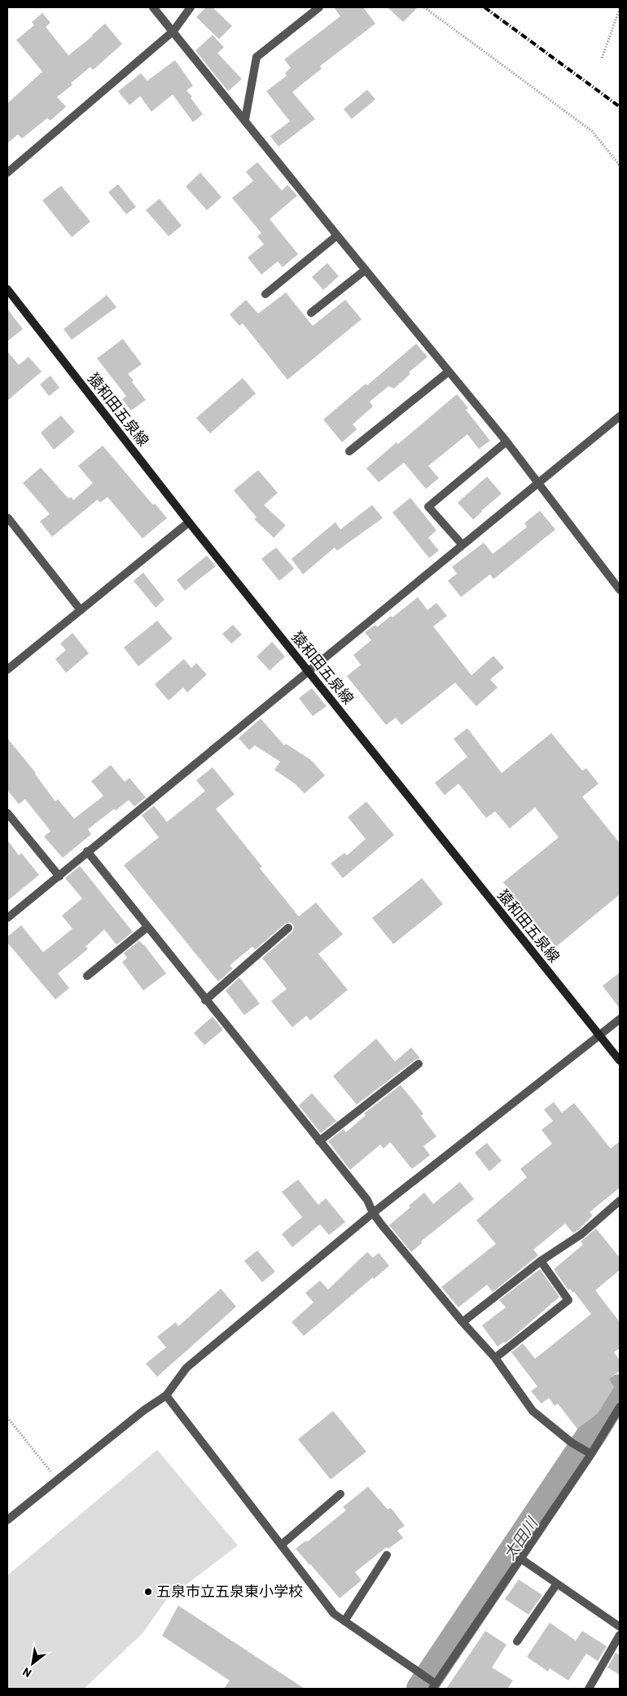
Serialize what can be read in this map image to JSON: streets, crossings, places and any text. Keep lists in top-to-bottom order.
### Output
{
  "streets": {
    "main road": ["猿和田五泉線"]
  },
  "water": ["太田川"],
  "places": ["五泉市立五泉東小学校"],
  "north": "bottom left"
}
